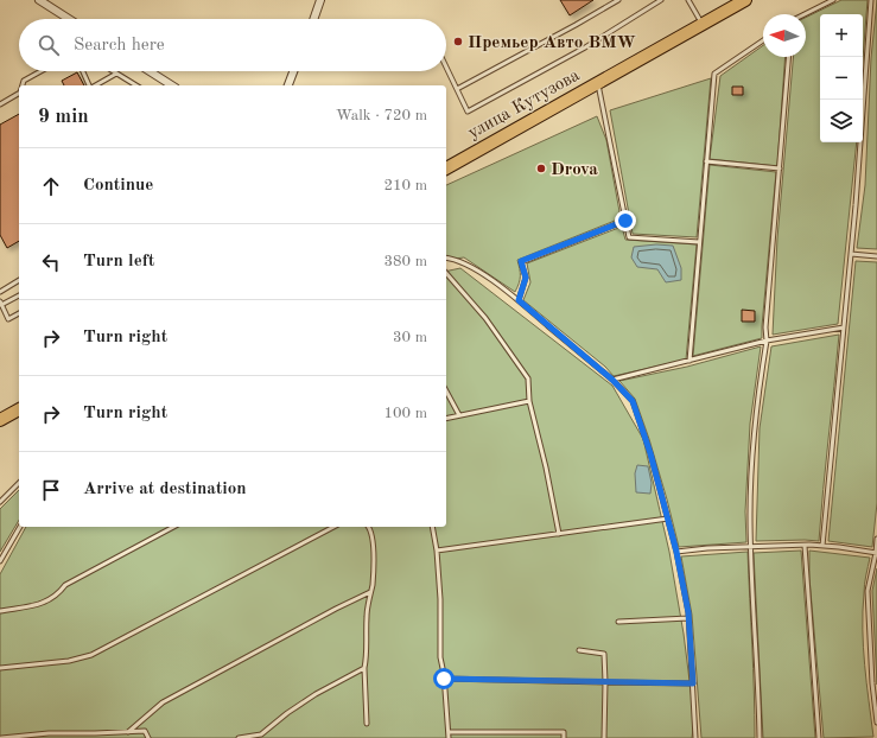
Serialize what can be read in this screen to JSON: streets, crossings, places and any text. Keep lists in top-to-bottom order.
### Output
{
  "streets": {
    "main road": ["улица Кутузова"]
  },
  "places": ["Премьер Авто BMW", "Drova"],
  "north": "left",
  "page": {
    "map_buttons": ["+", "−"],
    "search": "Search here",
    "heading": ["9 min", "Walk · 720 m"],
    "list": [
      ["Continue", "210 m"],
      ["Turn left", "380 m"],
      ["Turn right", "30 m"],
      ["Turn right", "100 m"],
      "Arrive at destination"
    ]
  }
}
